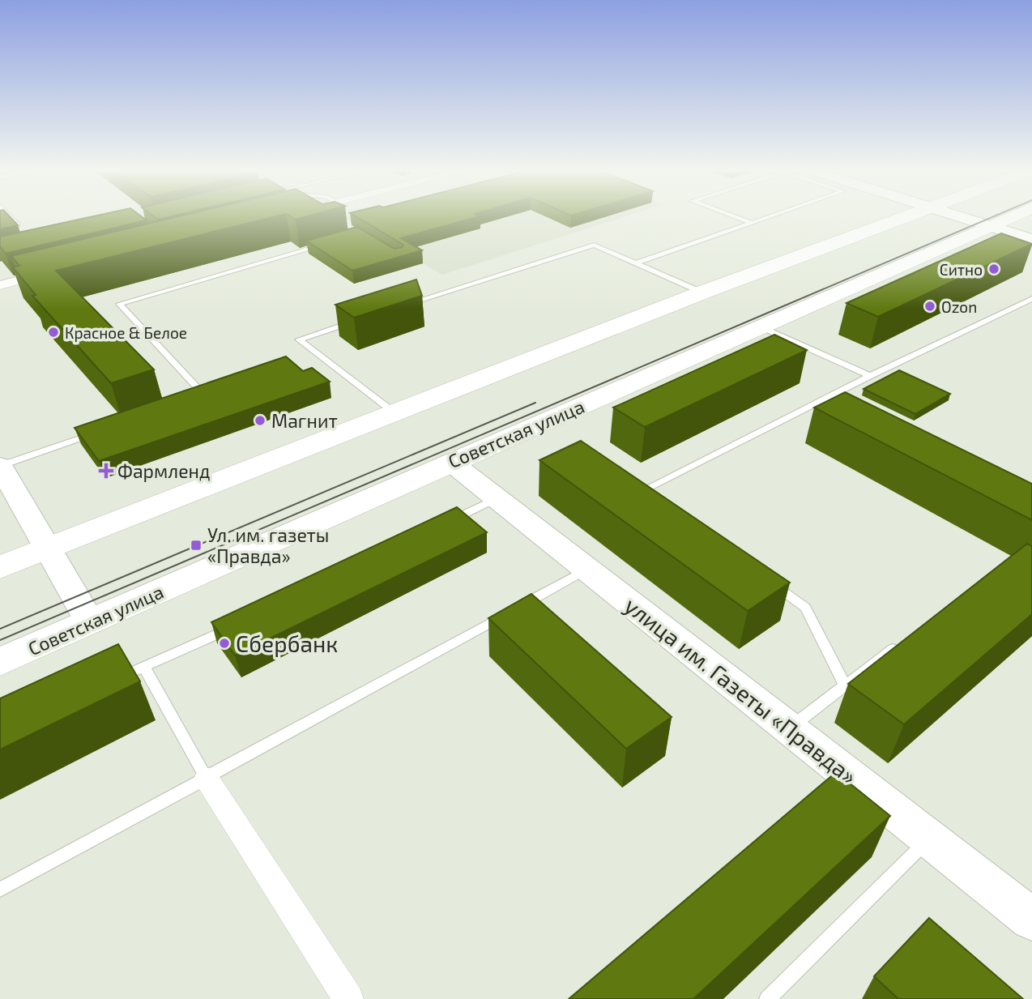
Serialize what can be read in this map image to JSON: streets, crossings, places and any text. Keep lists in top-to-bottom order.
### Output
{
  "streets": {
    "main road": ["Советская улица"],
    "street": ["улица им. Газеты «Правда»"]
  },
  "crossings": [
    ["Советская улица", "улица им. Газеты «Правда»"]
  ],
  "places": {
    "other": [
      "Ситно",
      "Ozon",
      "Красное & Белое",
      "Магнит",
      "Сбербанк"
    ],
    "health": ["Фармленд"],
    "transit": ["Ул. им. газеты «Правда»"]
  }
}
